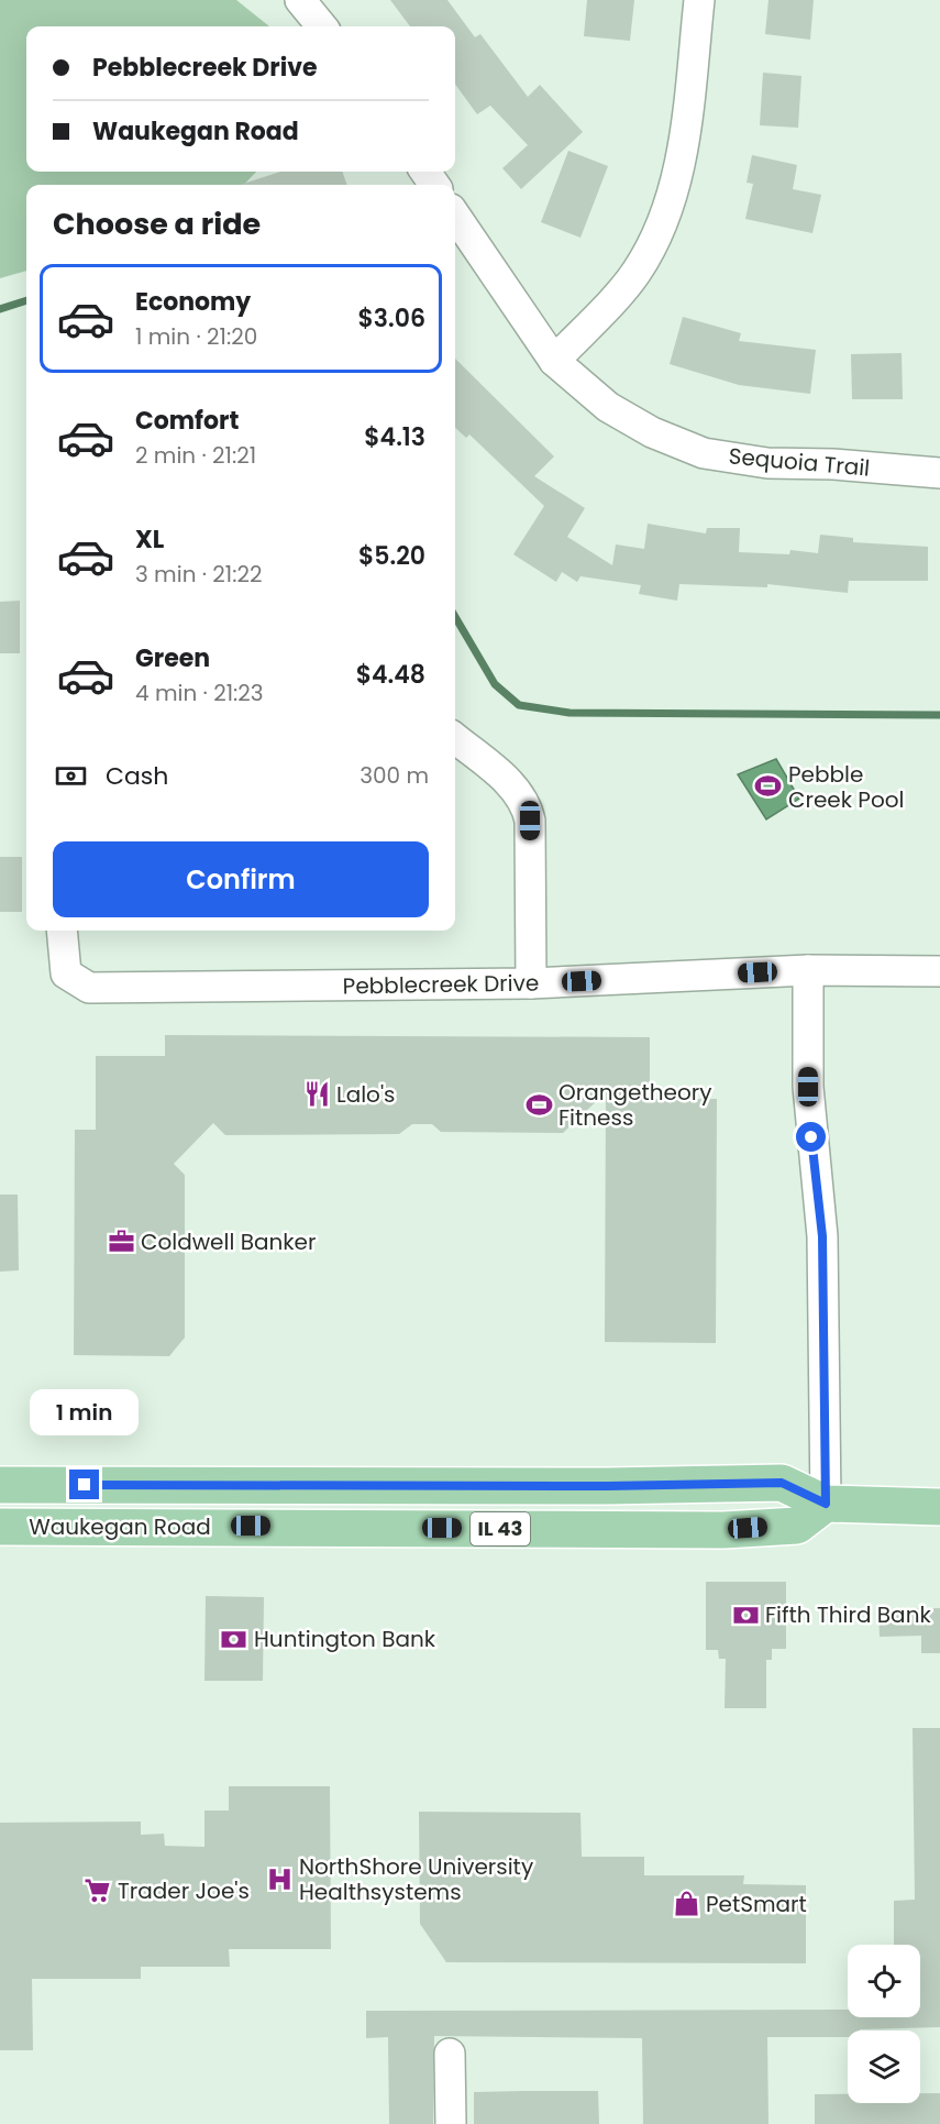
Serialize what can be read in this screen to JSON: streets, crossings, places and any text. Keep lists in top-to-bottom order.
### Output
{
  "streets": {
    "main road": ["Waukegan Road", "IL 43"],
    "street": ["Sequoia Trail", "Pebblecreek Drive"]
  },
  "places": {
    "sports": ["Pebble Creek Pool", "Orangetheory Fitness"],
    "restaurant": ["Lalo's"],
    "office": ["Coldwell Banker"],
    "bank": ["Fifth Third Bank", "Huntington Bank"],
    "hospital": ["NorthShore University Healthsystems"],
    "supermarket": ["Trader Joe's"],
    "shop": ["PetSmart"]
  },
  "page": {
    "banner": ["Pebblecreek Drive", "Waukegan Road"],
    "heading": "Choose a ride",
    "list": [
      {
        "name": "Economy",
        "note": "1 min · 21:20",
        "value": "$3.06"
      },
      {
        "name": "Comfort",
        "note": "2 min · 21:21",
        "value": "$4.13"
      },
      {
        "name": "XL",
        "note": "3 min · 21:22",
        "value": "$5.20"
      },
      {
        "name": "Green",
        "note": "4 min · 21:23",
        "value": "$4.48"
      }
    ],
    "pay": ["Cash", "300 m"],
    "buttons": "Confirm",
    "bubble": "1 min"
  }
}
